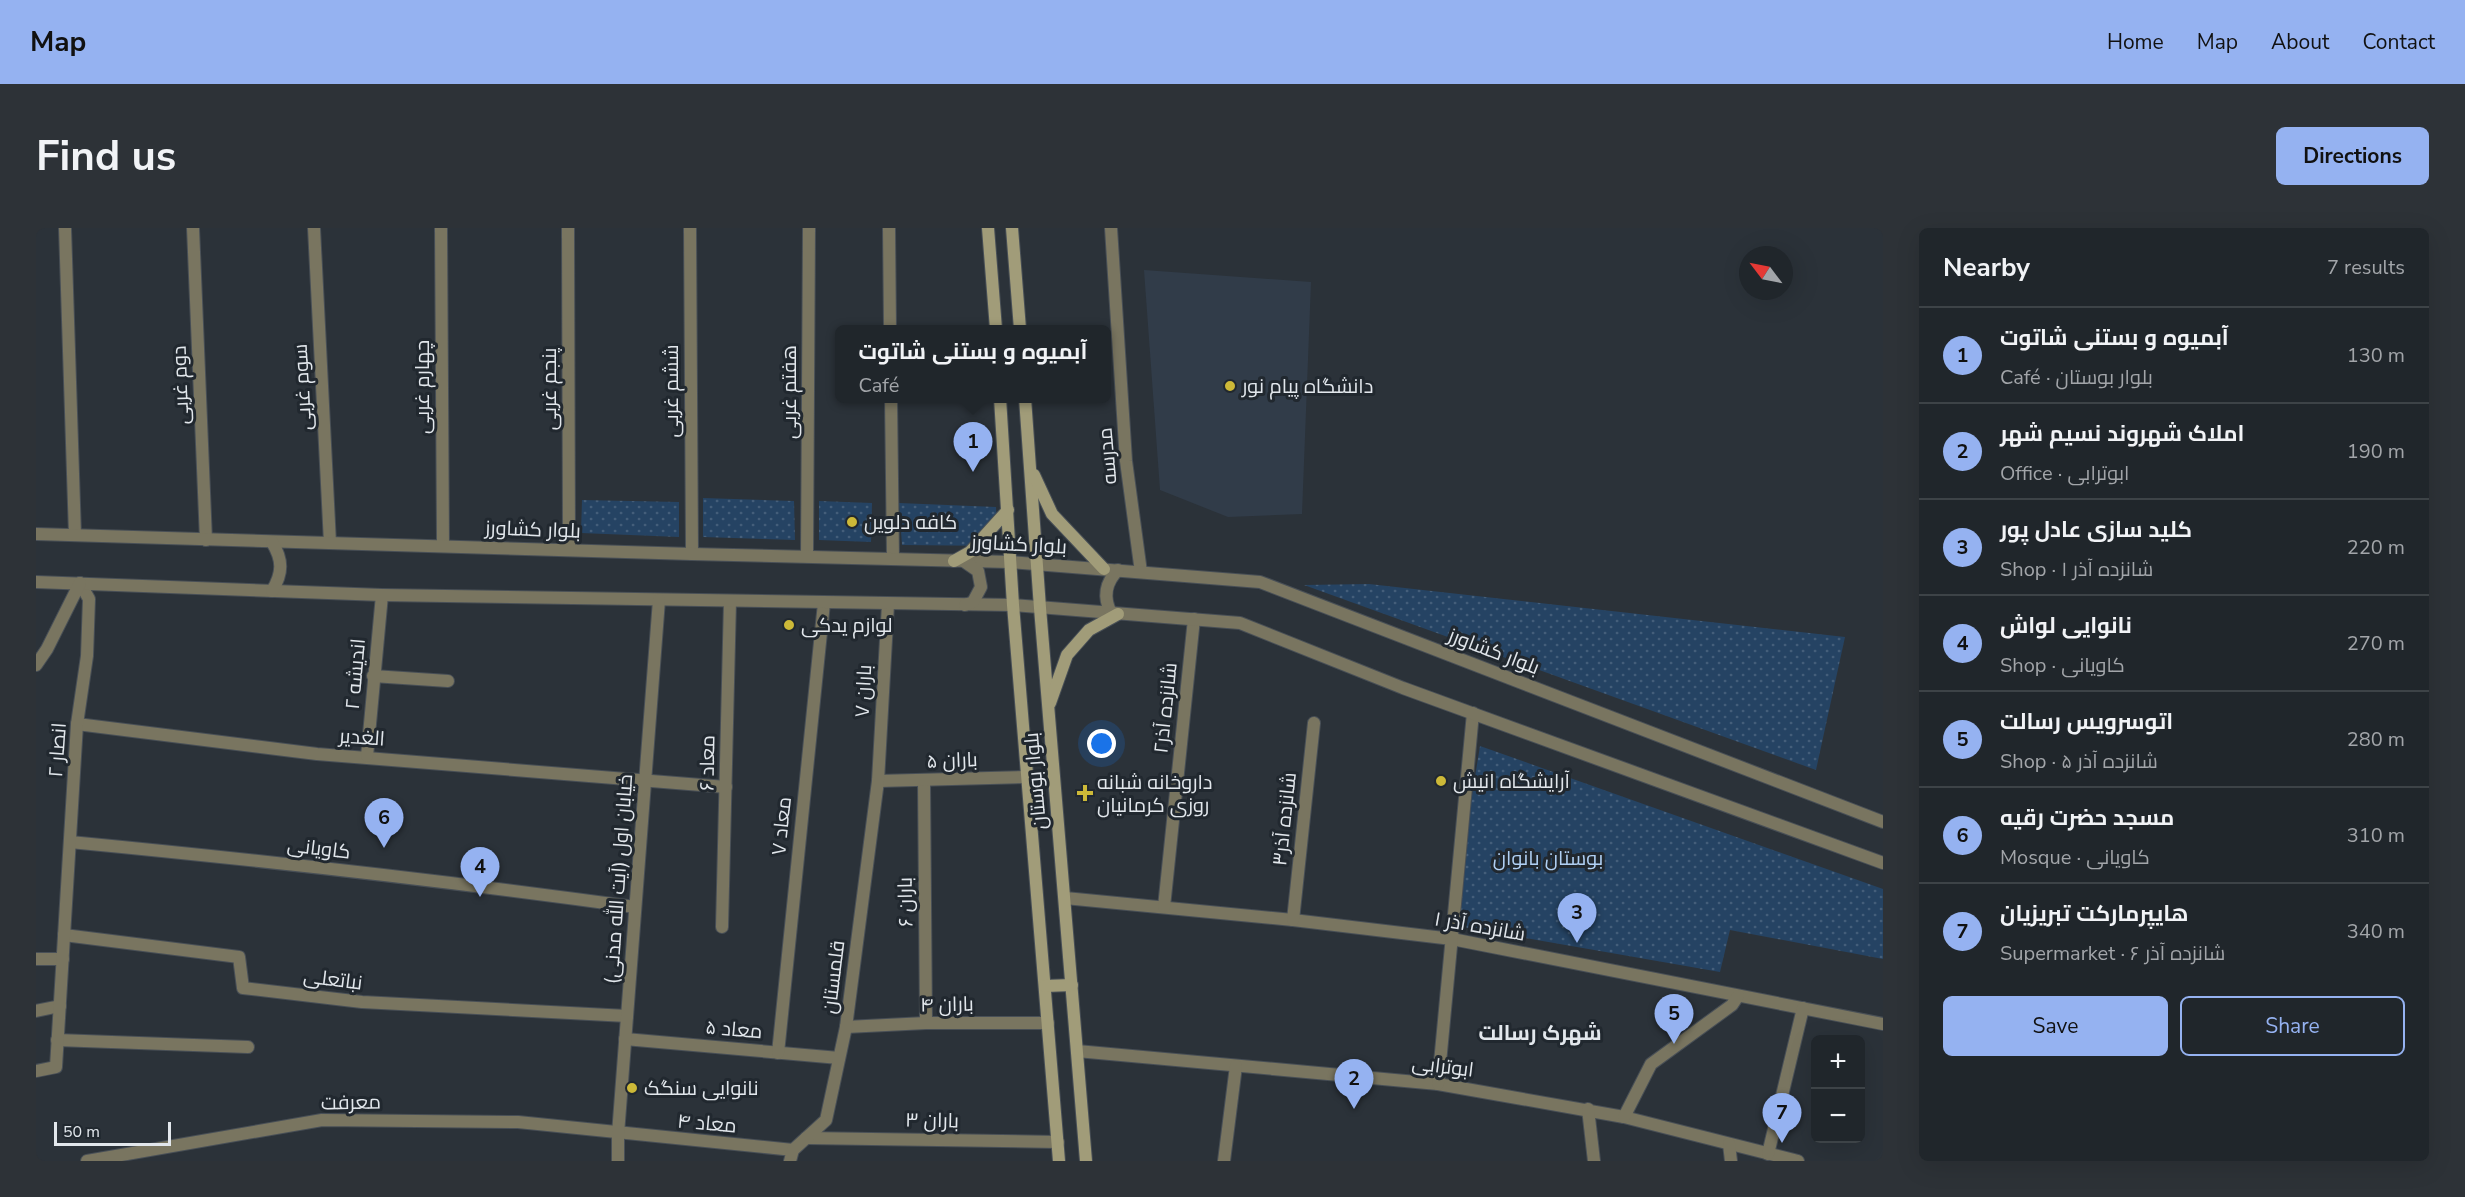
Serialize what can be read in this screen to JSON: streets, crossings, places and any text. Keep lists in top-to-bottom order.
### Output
{
  "streets": {
    "main road": ["بلوار بوستان"],
    "street": [
      "دوم غربی",
      "سوم غربی",
      "چهارم غربی",
      "پنجم غربی",
      "ششم غربی",
      "هفتم غربی",
      "مدرسه",
      "بلوار کشاورز",
      "اندیشه ۲",
      "باران ۷",
      "شانزده آذر۲",
      "الغدیر",
      "انصار ۲",
      "باران ۵",
      "معاد ۶",
      "شانزده آذر۳",
      "معاد ۷",
      "کاویانی",
      "خیابان اول (آیت الله مدنی)",
      "باران ۶",
      "شانزده آذر ۱",
      "قلمستان",
      "نباتعلی",
      "باران ۴",
      "معاد ۵",
      "ابوترابی",
      "معرفت",
      "باران ۳",
      "معاد ۴"
    ]
  },
  "crossings": [
    ["دوم غربی", "بلوار کشاورز"],
    ["سوم غربی", "بلوار کشاورز"],
    ["چهارم غربی", "بلوار کشاورز"],
    ["پنجم غربی", "بلوار کشاورز"],
    ["ششم غربی", "بلوار کشاورز"],
    ["هفتم غربی", "بلوار کشاورز"],
    ["مدرسه", "بلوار کشاورز"],
    ["بلوار کشاورز", "بلوار بوستان"],
    ["اندیشه ۲", "الغدیر"],
    ["باران ۷", "باران ۵"],
    ["باران ۷", "قلمستان"],
    ["شانزده آذر۲", "شانزده آذر ۱"],
    ["الغدیر", "انصار ۲"],
    ["الغدیر", "معاد ۶"],
    ["الغدیر", "خیابان اول (آیت الله مدنی)"],
    ["انصار ۲", "کاویانی"],
    ["انصار ۲", "نباتعلی"],
    ["باران ۵", "بلوار بوستان"],
    ["باران ۵", "باران ۶"],
    ["باران ۵", "قلمستان"],
    ["بلوار بوستان", "شانزده آذر ۱"],
    ["بلوار بوستان", "باران ۴"],
    ["بلوار بوستان", "ابوترابی"],
    ["بلوار بوستان", "باران ۳"],
    ["شانزده آذر۳", "شانزده آذر ۱"],
    ["معاد ۷", "معاد ۵"],
    ["کاویانی", "خیابان اول (آیت الله مدنی)"],
    ["خیابان اول (آیت الله مدنی)", "نباتعلی"],
    ["خیابان اول (آیت الله مدنی)", "معاد ۵"],
    ["خیابان اول (آیت الله مدنی)", "معرفت"],
    ["خیابان اول (آیت الله مدنی)", "معاد ۴"],
    ["باران ۶", "باران ۴"],
    ["قلمستان", "باران ۴"],
    ["قلمستان", "معاد ۵"],
    ["قلمستان", "باران ۳"],
    ["قلمستان", "معاد ۴"],
    ["معرفت", "معاد ۴"]
  ],
  "districts": ["شهرک رسالت"],
  "parks": ["بوستان بانوان"],
  "places": {
    "other": [
      "دانشگاه پیام نور",
      "کافه دلوین",
      "لوازم یدکی",
      "آرایشگاه انیش",
      "نانوایی سنگک"
    ],
    "health": ["داروخانه شبانه روزی کرمانیان"]
  },
  "scale_bar": "50 m",
  "north": "top left",
  "page": {
    "header": "Map",
    "nav": [
      "Home",
      "Map",
      "About",
      "Contact"
    ],
    "buttons": [
      "Directions",
      ["Save", "Share"]
    ],
    "title": "Find us",
    "heading": ["Nearby", "7 results"],
    "list": [
      {
        "mark": "1",
        "name": "آبمیوه و بستنی شاتوت",
        "note": "Café · بلوار بوستان",
        "value": "130 m"
      },
      {
        "mark": "2",
        "name": "املاک شهروند نسیم شهر",
        "note": "Office · ابوترابی",
        "value": "190 m"
      },
      {
        "mark": "3",
        "name": "کلید سازی عادل پور",
        "note": "Shop · شانزده آذر ۱",
        "value": "220 m"
      },
      {
        "mark": "4",
        "name": "نانوایی لواش",
        "note": "Shop · کاویانی",
        "value": "270 m"
      },
      {
        "mark": "5",
        "name": "اتوسرویس رسالت",
        "note": "Shop · شانزده آذر ۵",
        "value": "280 m"
      },
      {
        "mark": "6",
        "name": "مسجد حضرت رقیه",
        "note": "Mosque · کاویانی",
        "value": "310 m"
      },
      {
        "mark": "7",
        "name": "هایپرمارکت تبریزیان",
        "note": "Supermarket · شانزده آذر ۶",
        "value": "340 m"
      }
    ],
    "popup": ["آبمیوه و بستنی شاتوت", "Café"],
    "pins": [
      "1",
      "6",
      "4",
      "3",
      "5",
      "2",
      "7"
    ],
    "map_buttons": ["+", "−"],
    "scale": "50 m"
  }
}
